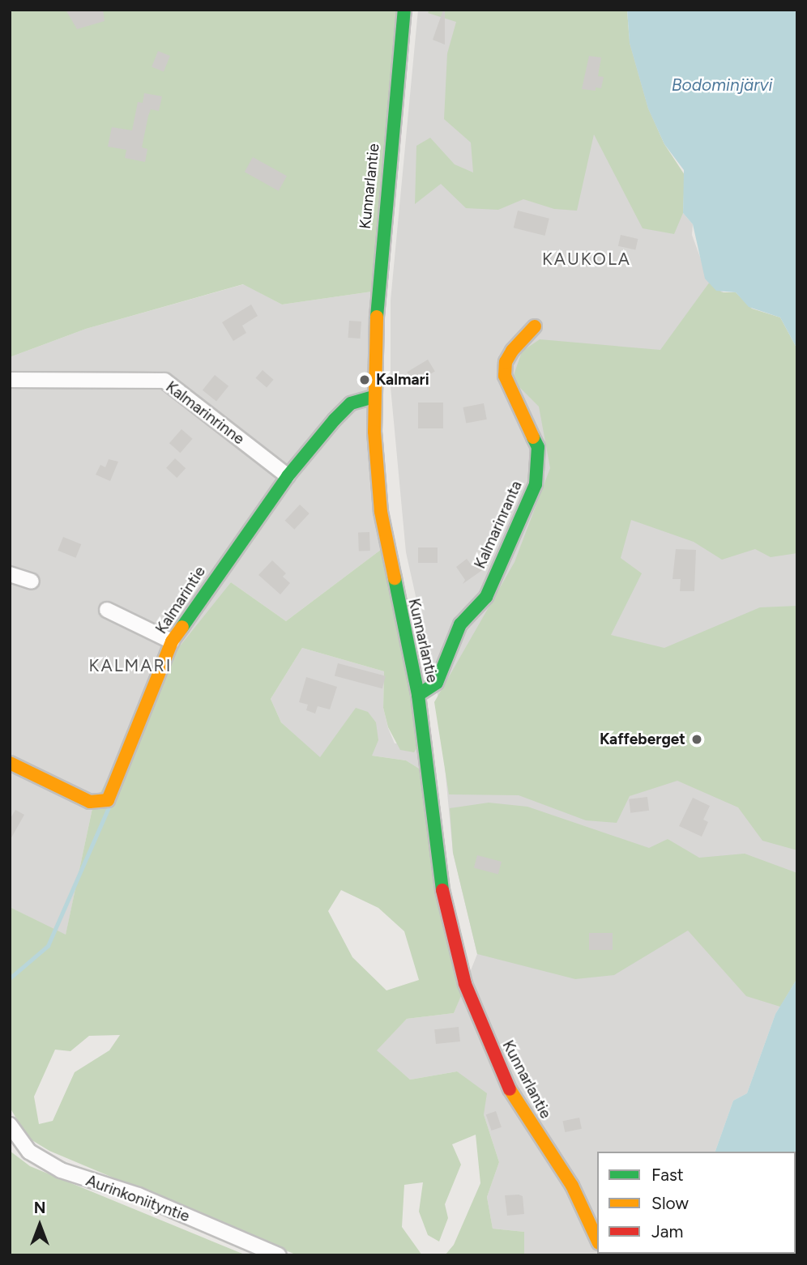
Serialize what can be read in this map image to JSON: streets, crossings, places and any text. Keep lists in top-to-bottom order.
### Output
{
  "streets": {
    "main road": ["Kunnarlantie", "Kalmarinranta", "Kalmarintie"],
    "street": ["Kalmarinrinne", "Aurinkoniityntie"]
  },
  "crossings": [
    ["Kunnarlantie", "Kalmarinranta"],
    ["Kunnarlantie", "Kalmarintie"],
    ["Kalmarinrinne", "Kalmarintie"]
  ],
  "districts": ["KAUKOLA", "KALMARI"],
  "water": ["Bodominjärvi"],
  "places": ["Kalmari", "Kaffeberget"],
  "legend": ["Fast", "Slow", "Jam"],
  "north": "top"
}
